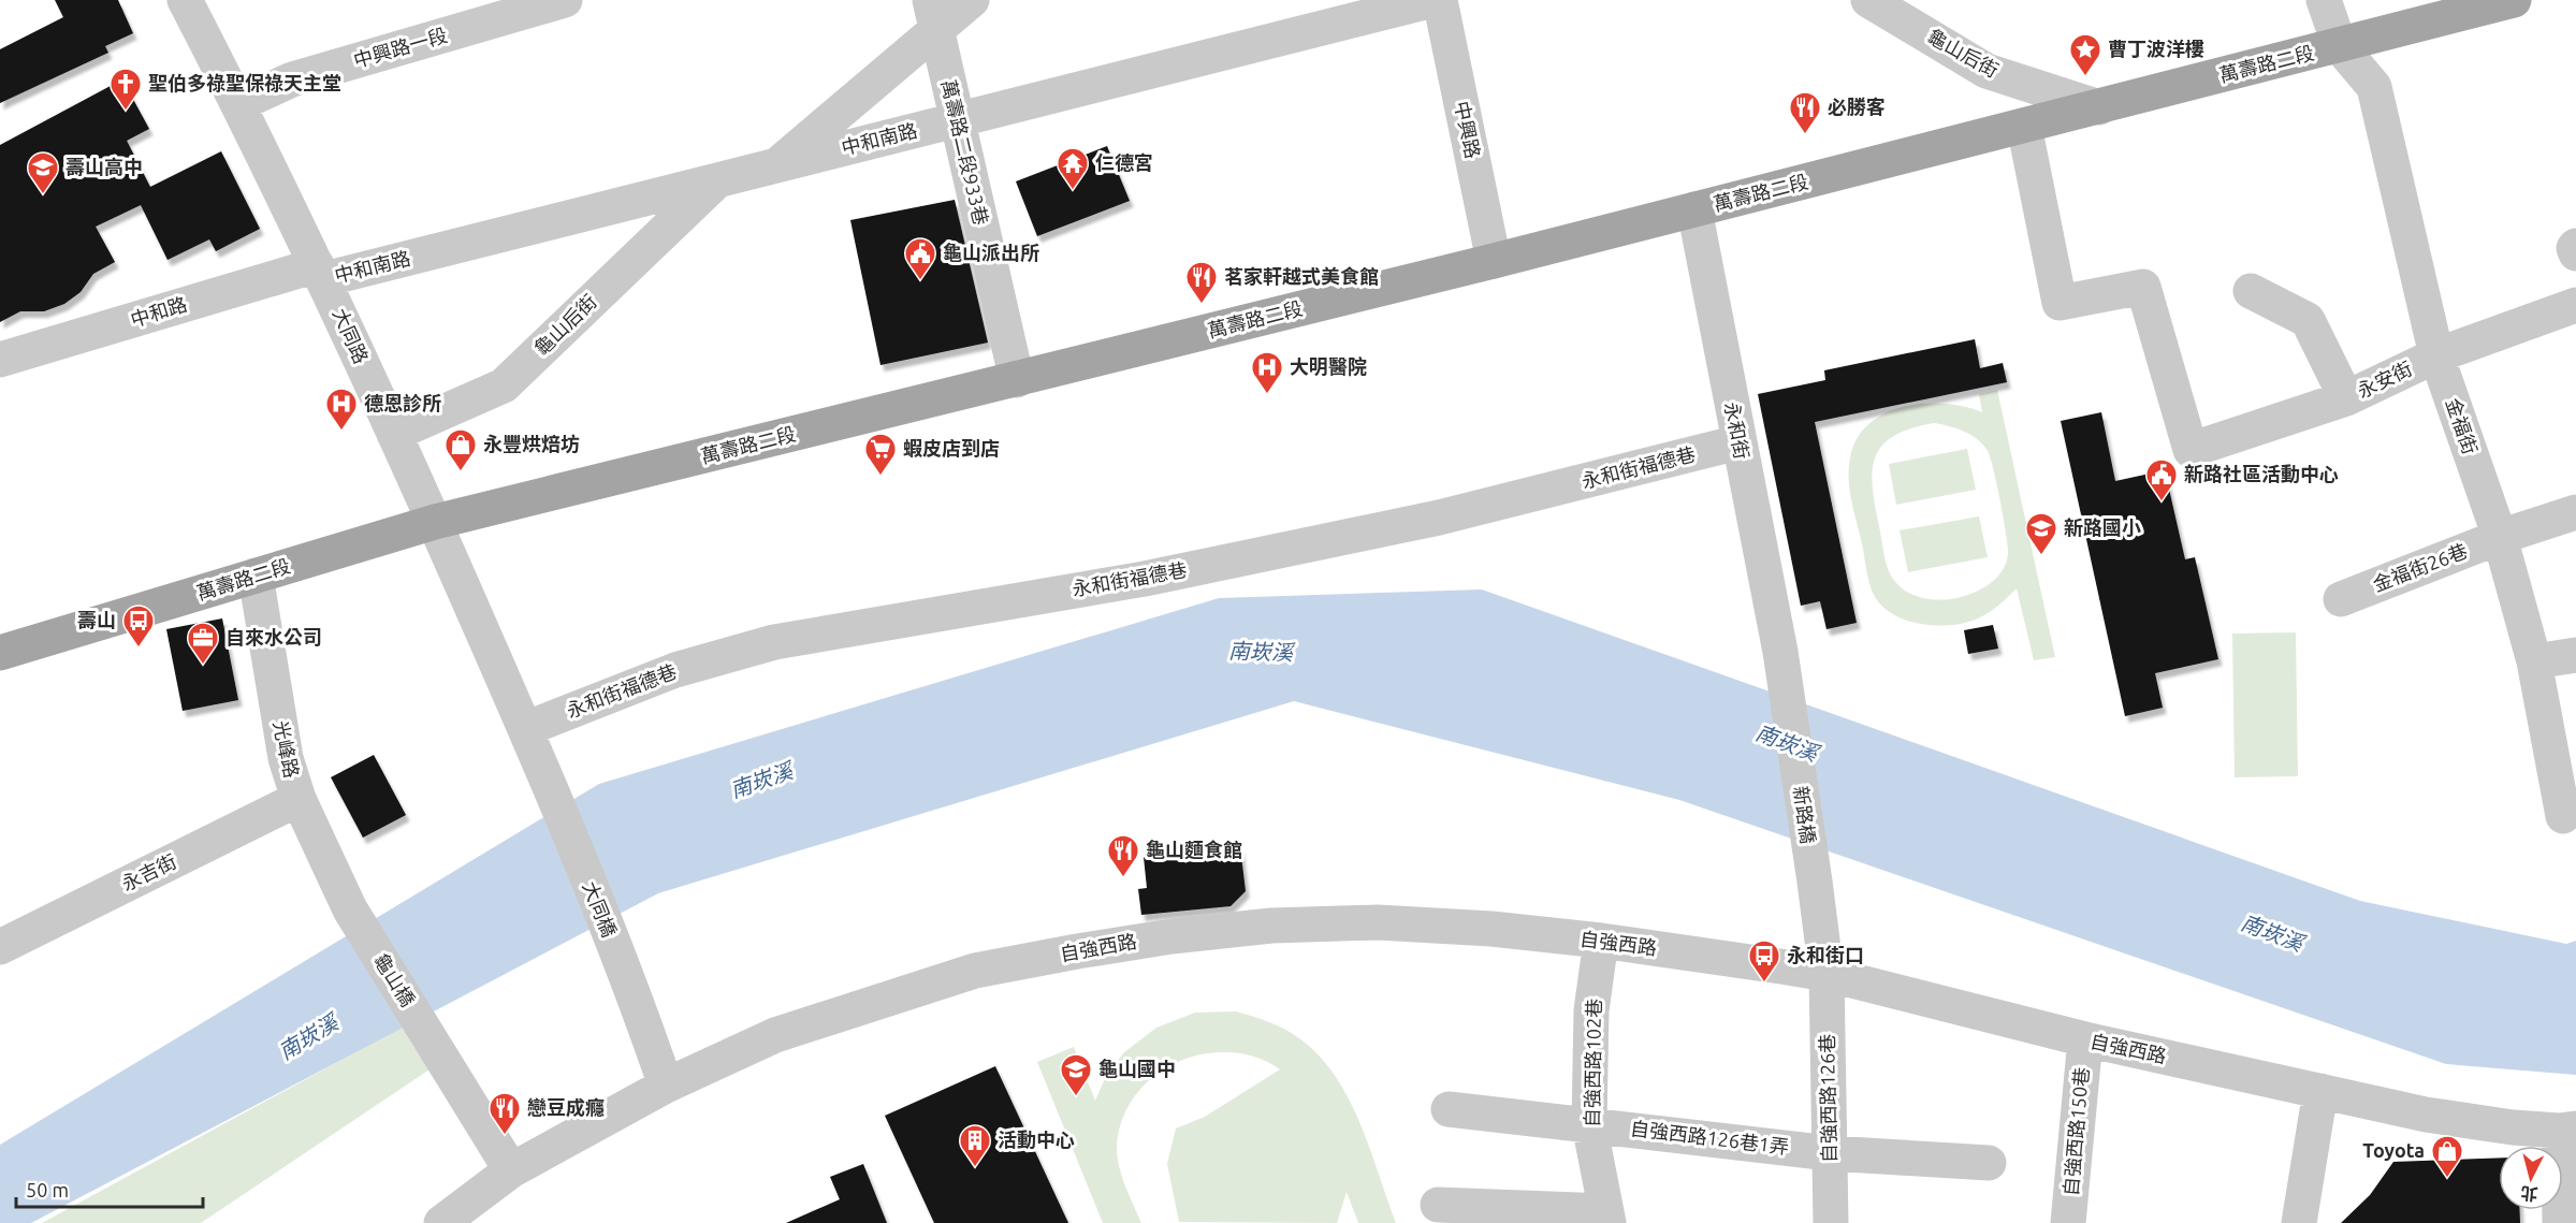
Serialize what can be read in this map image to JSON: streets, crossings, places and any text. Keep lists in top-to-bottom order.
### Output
{
  "streets": {
    "main road": ["萬壽路二段"],
    "street": [
      "中興路一段",
      "龜山后街",
      "中興路",
      "中和南路",
      "萬壽路二段933巷",
      "中和路",
      "大同路",
      "永安街",
      "金福街",
      "永和街",
      "永和街福德巷",
      "金福街26巷",
      "光峰路",
      "新路橋",
      "永吉街",
      "大同橋",
      "自強西路",
      "龜山橋",
      "自強西路102巷",
      "自強西路126巷",
      "自強西路150巷",
      "自強西路126巷1弄"
    ]
  },
  "crossings": [
    ["中興路一段", "大同路"],
    ["龜山后街", "萬壽路二段"],
    ["龜山后街", "中和南路"],
    ["龜山后街", "大同路"],
    ["萬壽路二段", "中興路"],
    ["萬壽路二段", "萬壽路二段933巷"],
    ["萬壽路二段", "大同路"],
    ["萬壽路二段", "永安街"],
    ["萬壽路二段", "金福街"],
    ["萬壽路二段", "永和街"],
    ["萬壽路二段", "光峰路"],
    ["中和南路", "萬壽路二段933巷"],
    ["中和南路", "中和路"],
    ["中和南路", "大同路"],
    ["中和路", "大同路"],
    ["大同路", "永和街福德巷"],
    ["大同路", "大同橋"],
    ["永安街", "金福街"],
    ["金福街", "金福街26巷"],
    ["永和街", "永和街福德巷"],
    ["永和街", "新路橋"],
    ["光峰路", "永吉街"],
    ["光峰路", "龜山橋"],
    ["新路橋", "自強西路"],
    ["新路橋", "自強西路126巷"],
    ["大同橋", "自強西路"],
    ["自強西路", "自強西路102巷"],
    ["自強西路", "自強西路126巷"],
    ["自強西路", "自強西路150巷"],
    ["自強西路102巷", "自強西路126巷1弄"],
    ["自強西路126巷", "自強西路126巷1弄"]
  ],
  "water": ["南崁溪"],
  "places": {
    "place": ["曹丁波洋樓"],
    "church": ["聖伯多祿聖保祿天主堂"],
    "restaurant": [
      "必勝客",
      "茗家軒越式美食館",
      "龜山麵食館",
      "戀豆成癮"
    ],
    "temple": ["仁德宮"],
    "school or university": ["壽山高中", "新路國小", "龜山國中"],
    "public building": ["龜山派出所", "新路社區活動中心"],
    "hospital": ["大明醫院", "德恩診所"],
    "shop": ["永豐烘焙坊", "Toyota"],
    "supermarket": ["蝦皮店到店"],
    "bus stop": ["壽山", "永和街口"],
    "office": ["自來水公司"],
    "building": ["活動中心"]
  },
  "scale_bar": "50 m",
  "north": "bottom"
}
